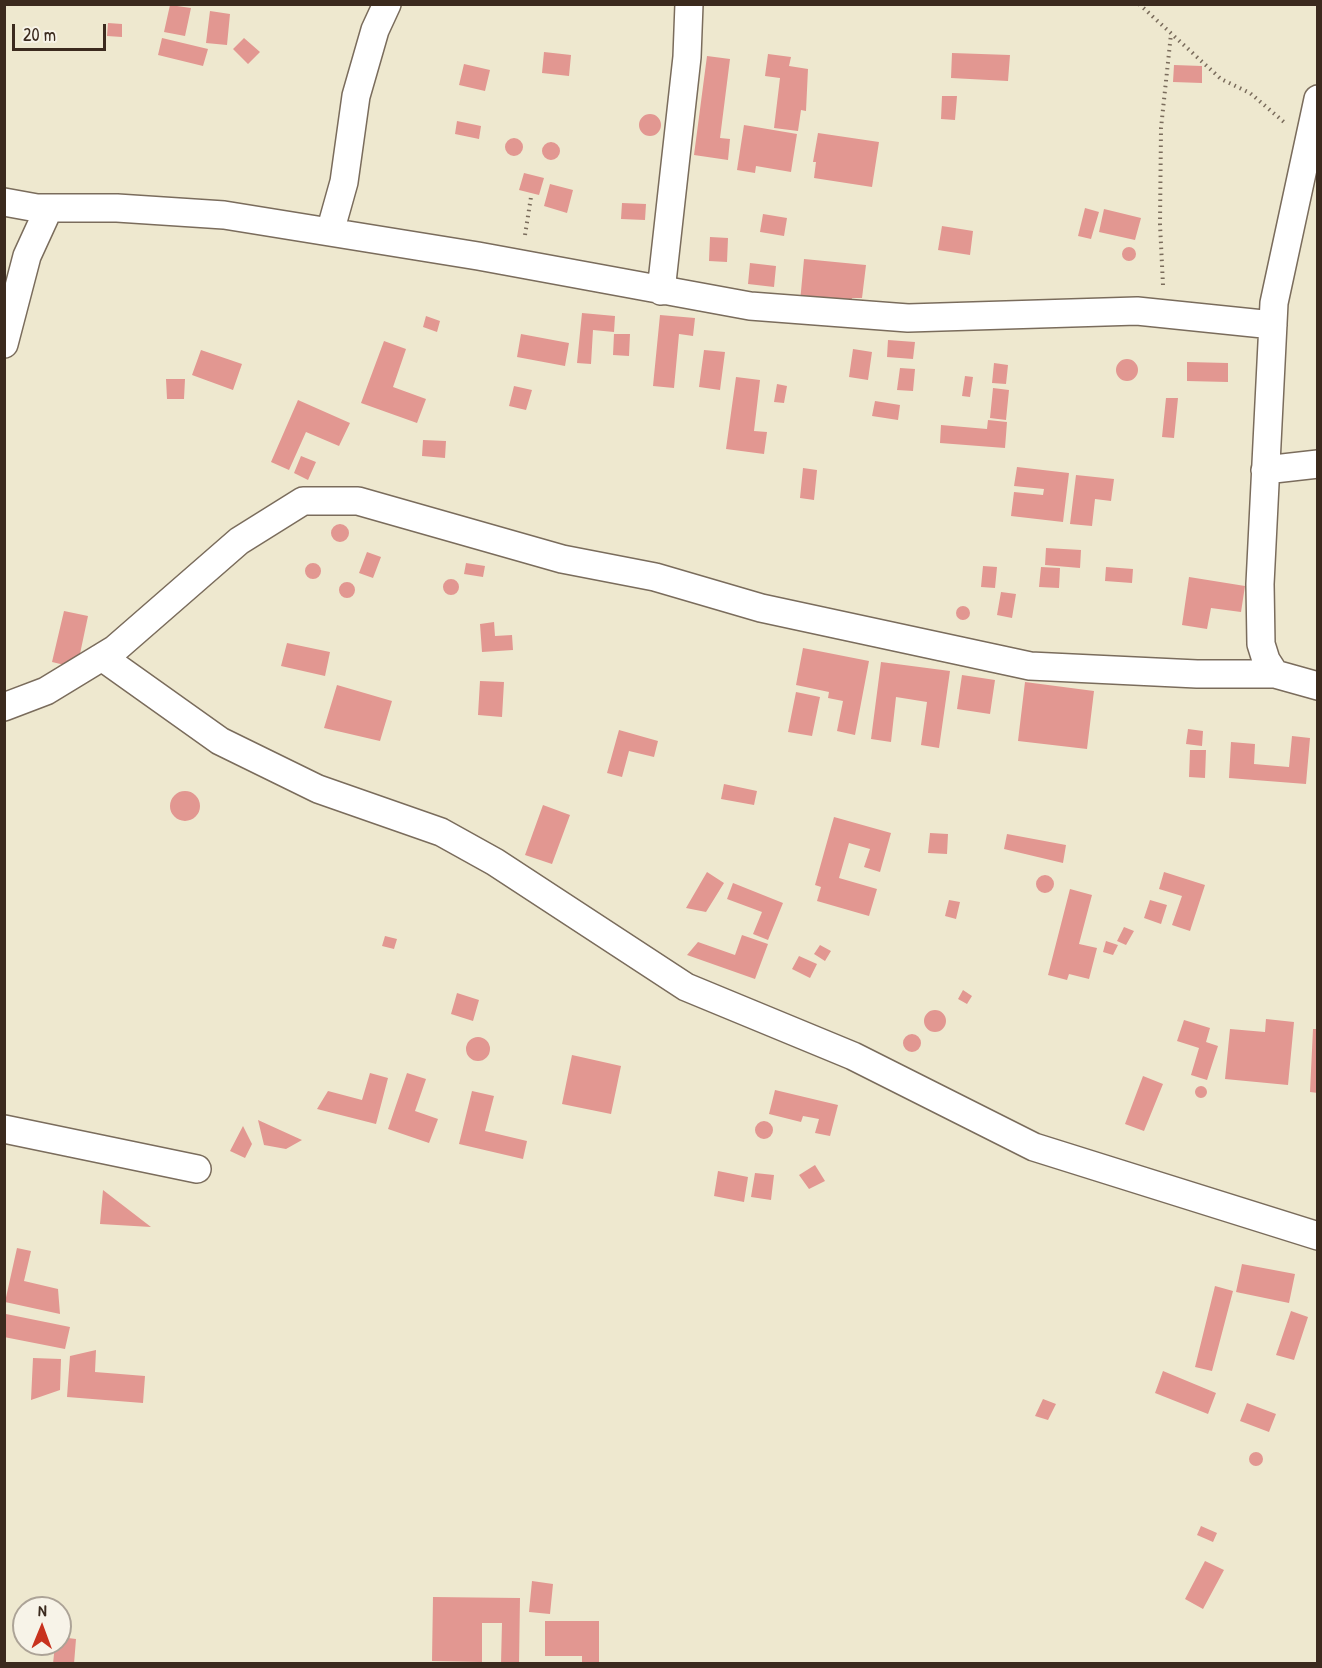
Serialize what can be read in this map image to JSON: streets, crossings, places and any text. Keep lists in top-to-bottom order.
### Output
{
  "scale_bar": "20 m",
  "north": "top"
}
